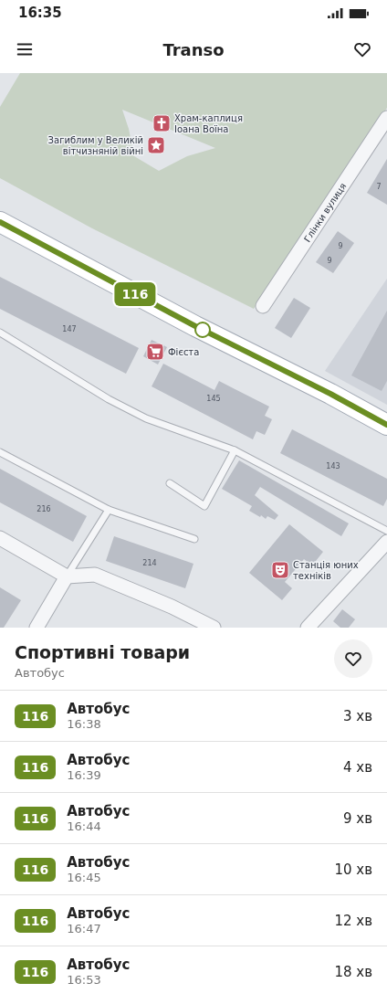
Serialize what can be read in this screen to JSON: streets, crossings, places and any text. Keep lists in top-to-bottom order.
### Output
{
  "streets": {
    "street": ["Глінки вулиця"]
  },
  "places": {
    "church": ["Храм-каплиця Іоана Воїна"],
    "place": ["Загиблим у Великій вітчизняній війні"],
    "supermarket": ["Фієста"],
    "theatre": ["Станція юних техніків"]
  },
  "lines": ["bus line 116"],
  "house_numbers": [
    "7",
    "9",
    "9",
    "147",
    "145",
    "143",
    "216",
    "214"
  ],
  "page": {
    "status": "16:35",
    "header": "Transo",
    "on_map": "116",
    "heading": ["Спортивні товари", "Автобус"],
    "list": [
      {
        "mark": "116",
        "name": "Автобус",
        "note": "16:38",
        "value": "3 хв"
      },
      {
        "mark": "116",
        "name": "Автобус",
        "note": "16:39",
        "value": "4 хв"
      },
      {
        "mark": "116",
        "name": "Автобус",
        "note": "16:44",
        "value": "9 хв"
      },
      {
        "mark": "116",
        "name": "Автобус",
        "note": "16:45",
        "value": "10 хв"
      },
      {
        "mark": "116",
        "name": "Автобус",
        "note": "16:47",
        "value": "12 хв"
      },
      {
        "mark": "116",
        "name": "Автобус",
        "note": "16:53",
        "value": "18 хв"
      }
    ]
  }
}
